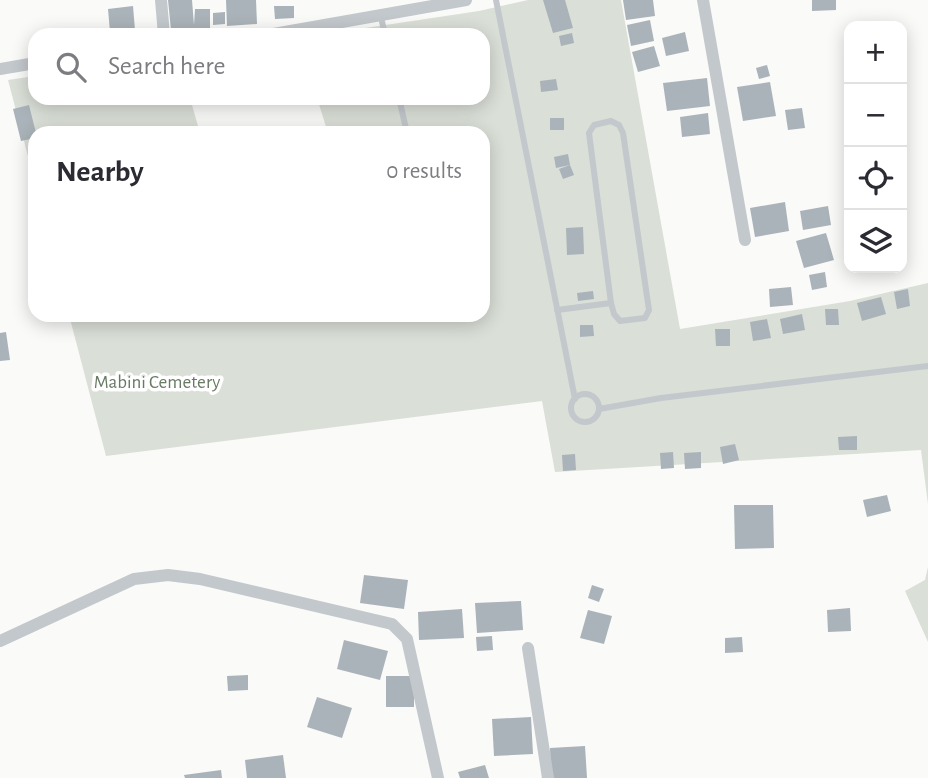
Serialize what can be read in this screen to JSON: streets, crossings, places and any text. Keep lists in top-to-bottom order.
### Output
{
  "parks": ["Mabini Cemetery"],
  "page": {
    "map_buttons": ["+", "−"],
    "search": "Search here",
    "heading": ["Nearby", "0 results"]
  }
}
